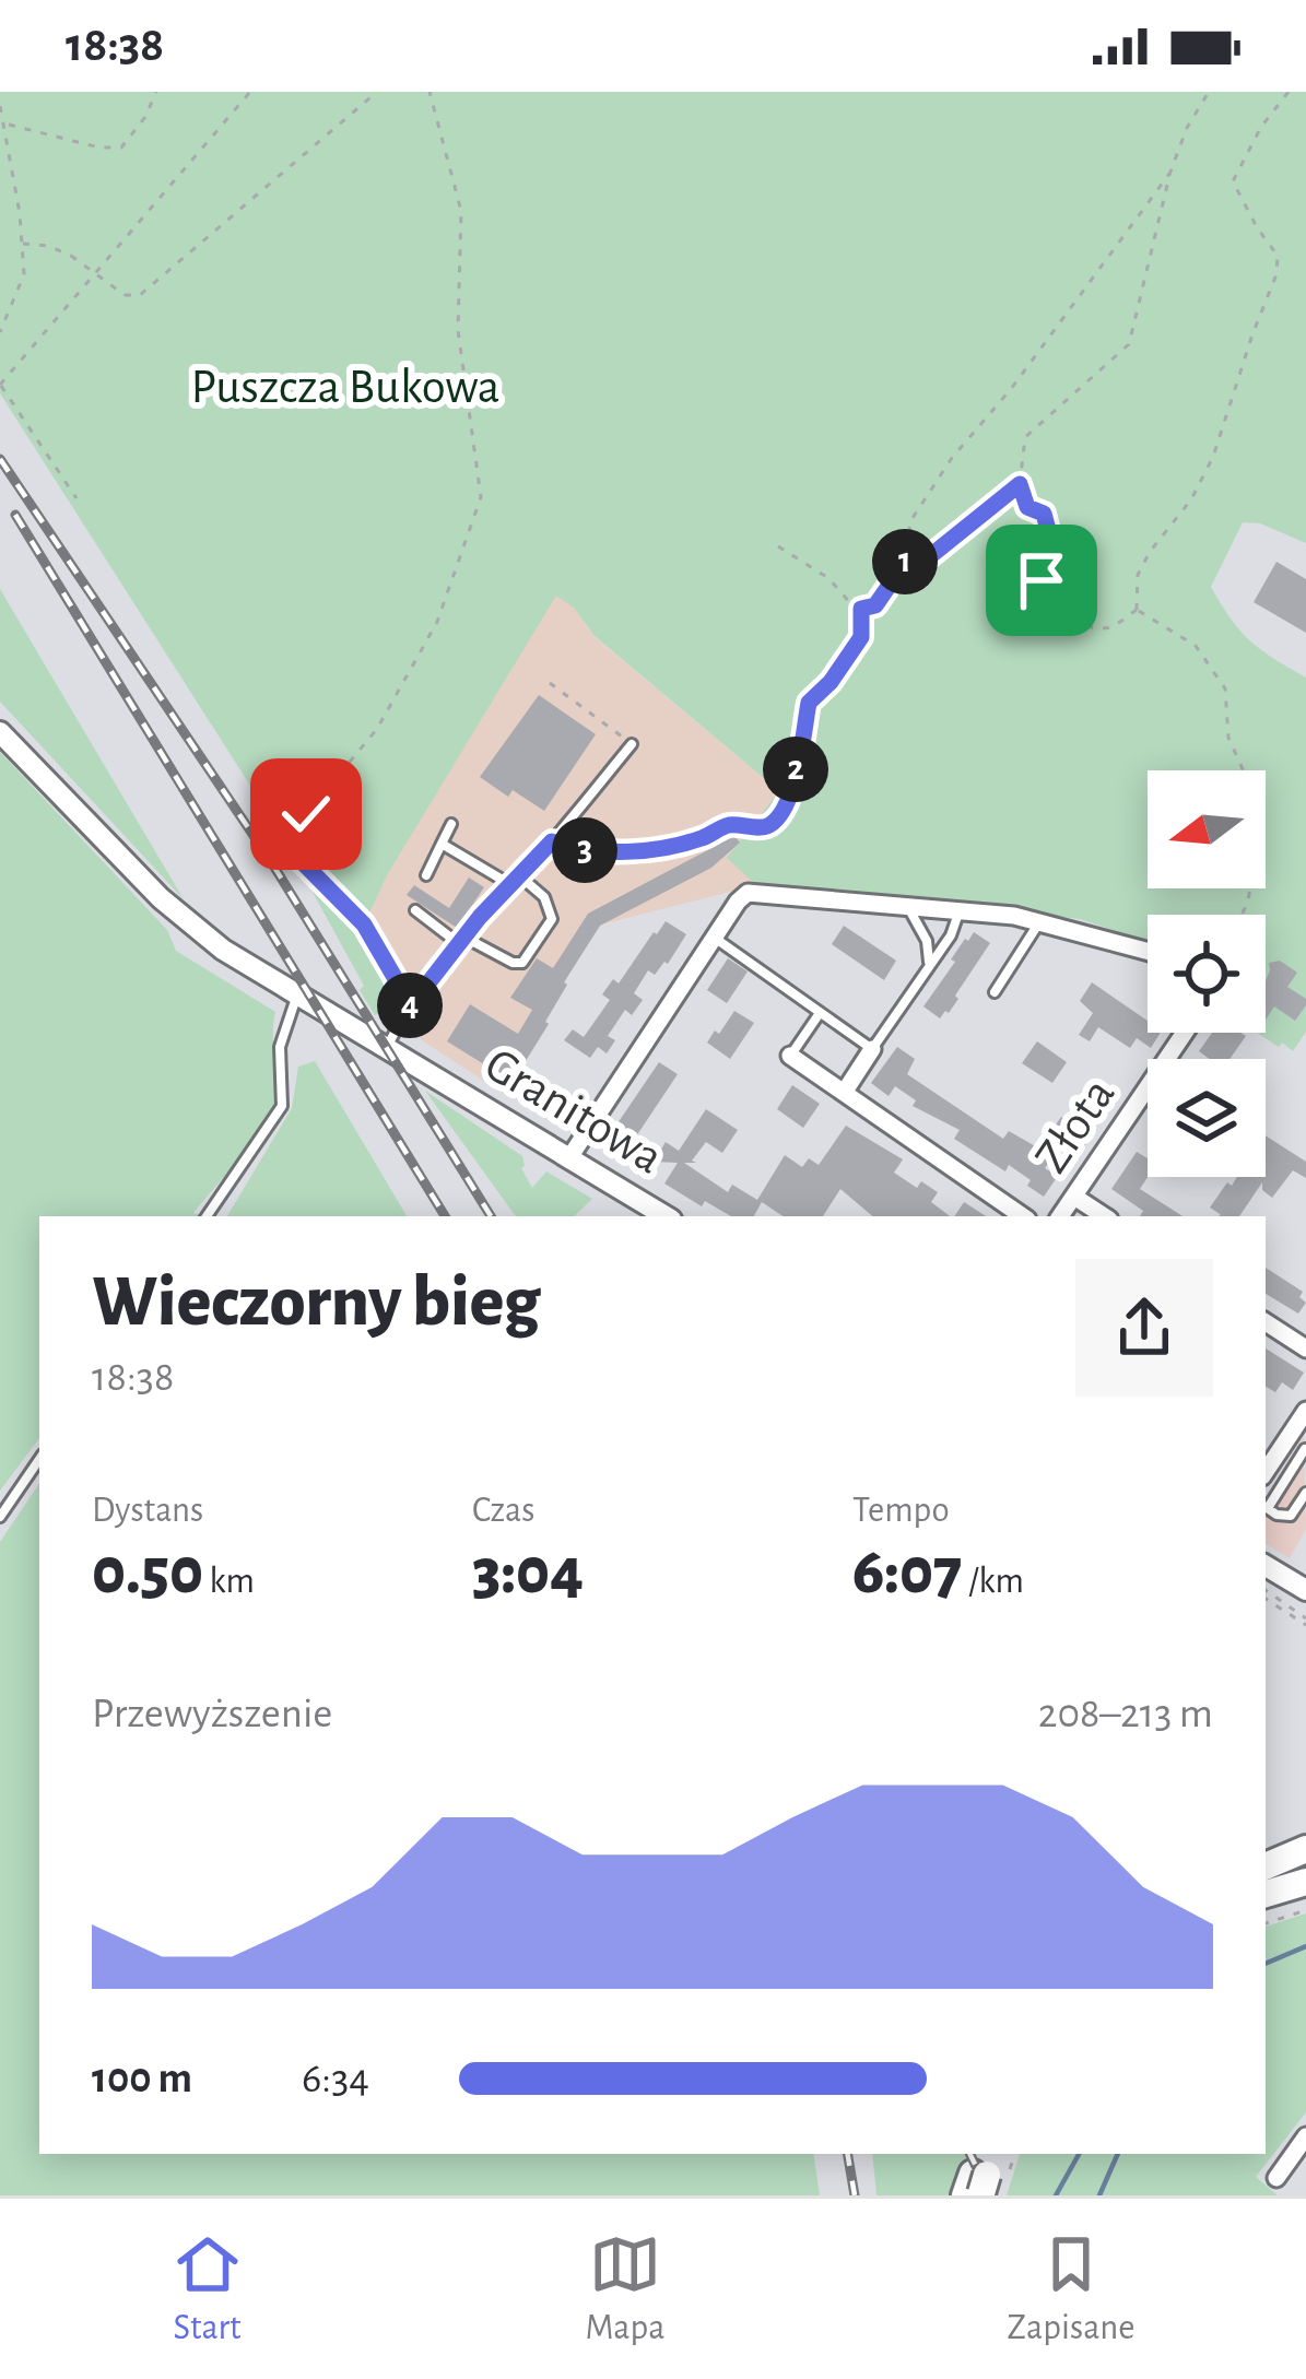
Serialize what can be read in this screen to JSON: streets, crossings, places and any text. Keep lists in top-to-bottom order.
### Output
{
  "streets": {
    "street": ["Granitowa", "Złota"]
  },
  "parks": ["Puszcza Bukowa"],
  "north": "left",
  "page": {
    "status": "18:38",
    "pins": [
      "1",
      "2",
      "3",
      "4"
    ],
    "heading": ["Wieczorny bieg", "18:38"],
    "stats": [
      ["Dystans", "0.50 km"],
      ["Czas", "3:04"],
      ["Tempo", "6:07 /km"]
    ],
    "chart": ["Przewyższenie", "208–213 m"],
    "list": [
      {
        "name": "100 m",
        "note": "6:34"
      }
    ],
    "tabs": ["Start", "Mapa", "Zapisane"]
  }
}
